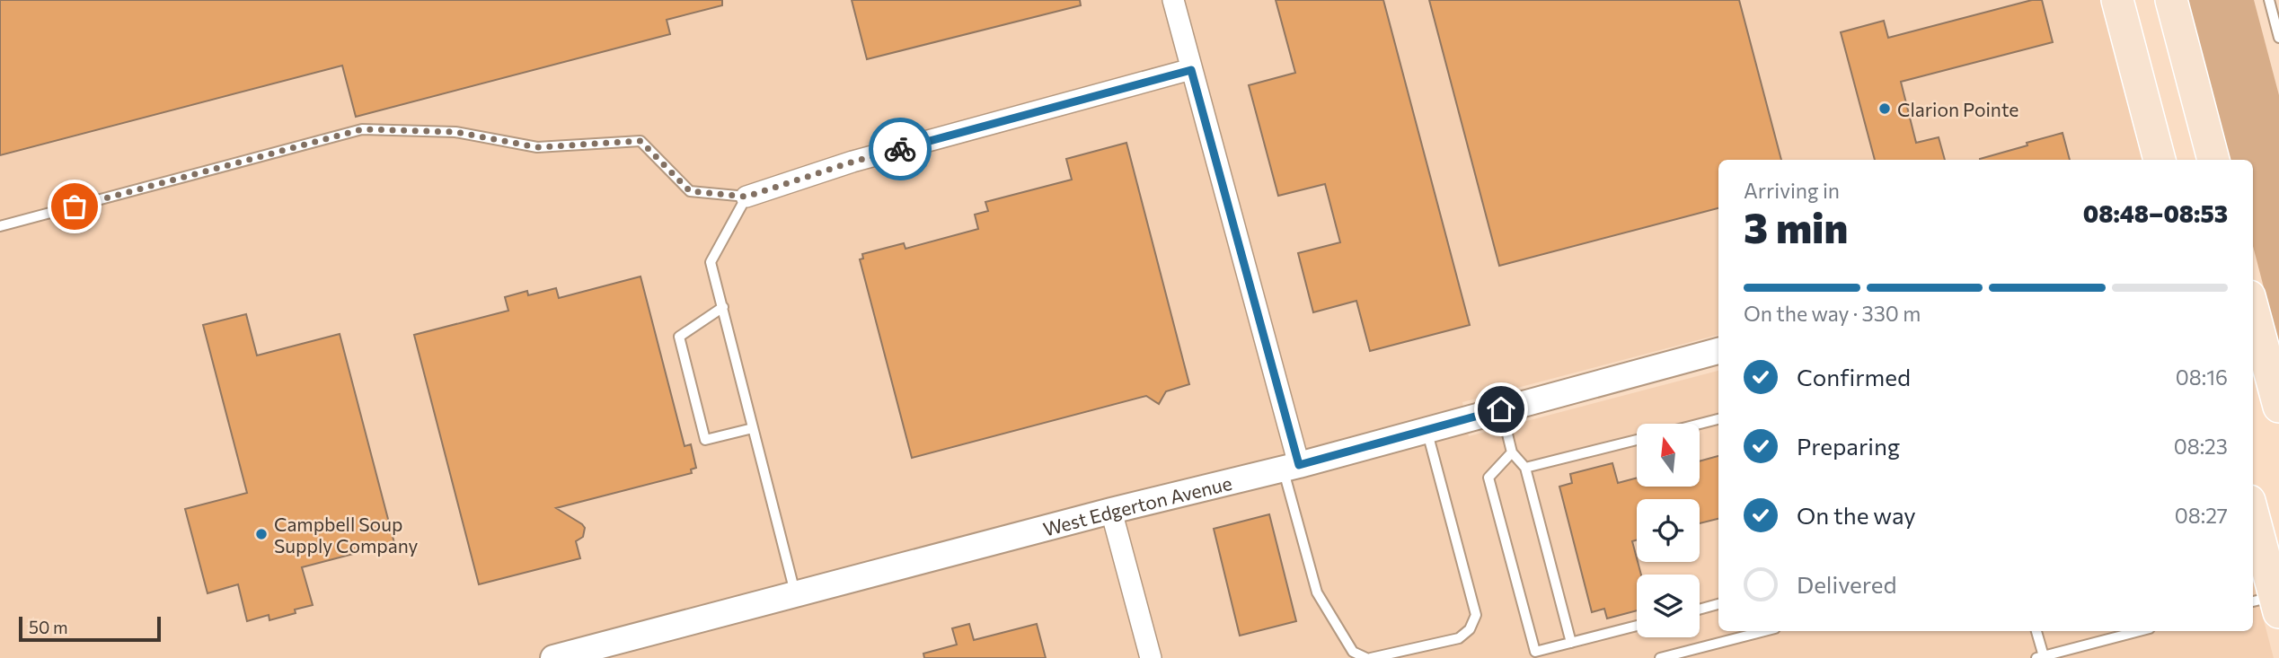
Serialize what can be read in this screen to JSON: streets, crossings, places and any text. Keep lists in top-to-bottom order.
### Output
{
  "streets": {
    "street": ["West Edgerton Avenue"]
  },
  "places": ["Clarion Pointe", "Campbell Soup Supply Company"],
  "scale_bar": "50 m",
  "north": "top",
  "page": {
    "heading": ["3 min", "Arriving in", "08:48–08:53"],
    "bar": "On the way · 330 m",
    "list": [
      ["Confirmed", "08:16"],
      ["Preparing", "08:23"],
      ["On the way", "08:27"],
      "Delivered"
    ],
    "scale": "50 m"
  }
}
